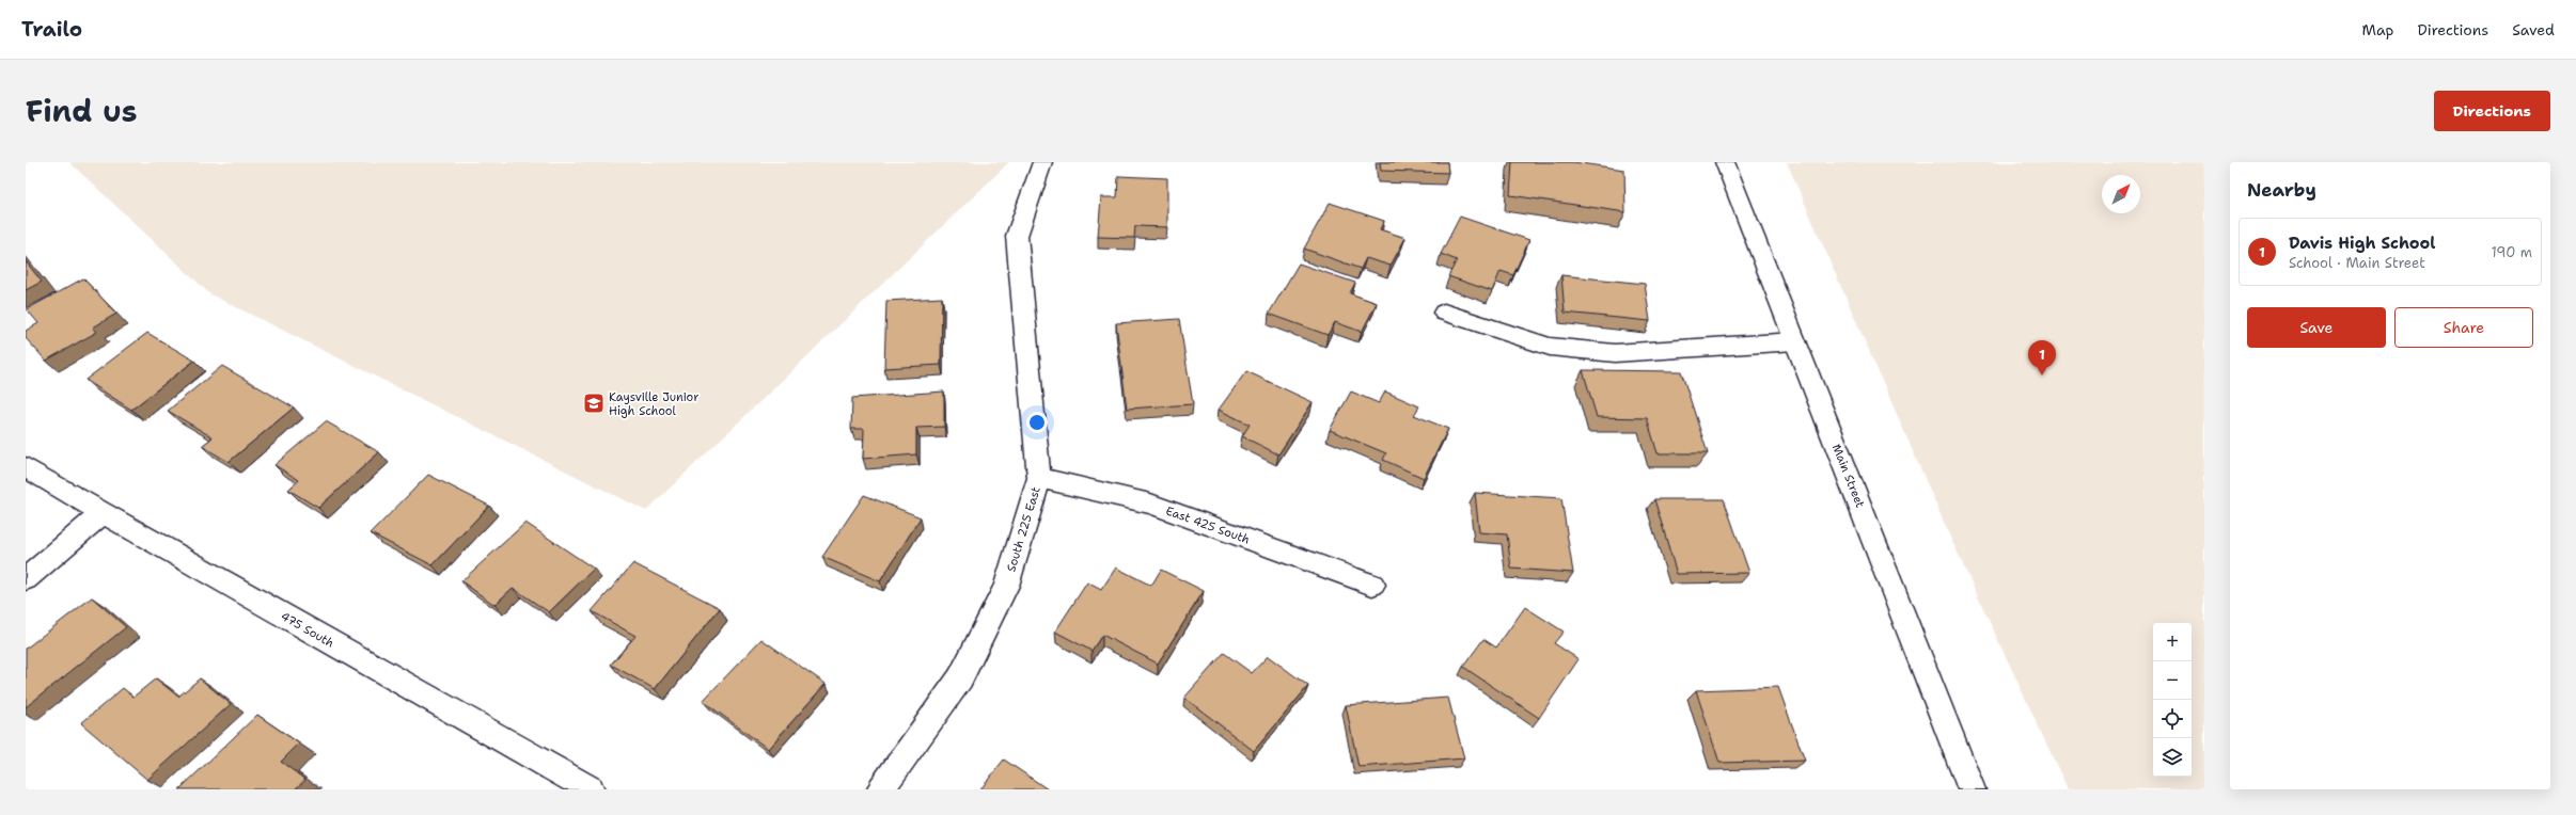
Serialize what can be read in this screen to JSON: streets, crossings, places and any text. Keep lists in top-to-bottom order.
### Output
{
  "streets": {
    "street": [
      "Main Street",
      "East 425 South",
      "South 225 East",
      "475 South"
    ]
  },
  "crossings": [
    ["East 425 South", "South 225 East"]
  ],
  "places": {
    "school or university": ["Kaysville Junior High School"]
  },
  "north": "top right",
  "page": {
    "header": "Trailo",
    "nav": ["Map", "Directions", "Saved"],
    "title": "Find us",
    "buttons": [
      "Directions",
      ["Save", "Share"]
    ],
    "heading": "Nearby",
    "list": [
      {
        "mark": "1",
        "name": "Davis High School",
        "note": "School · Main Street",
        "value": "190 m"
      }
    ],
    "pins": "1",
    "map_buttons": ["+", "−"]
  }
}
